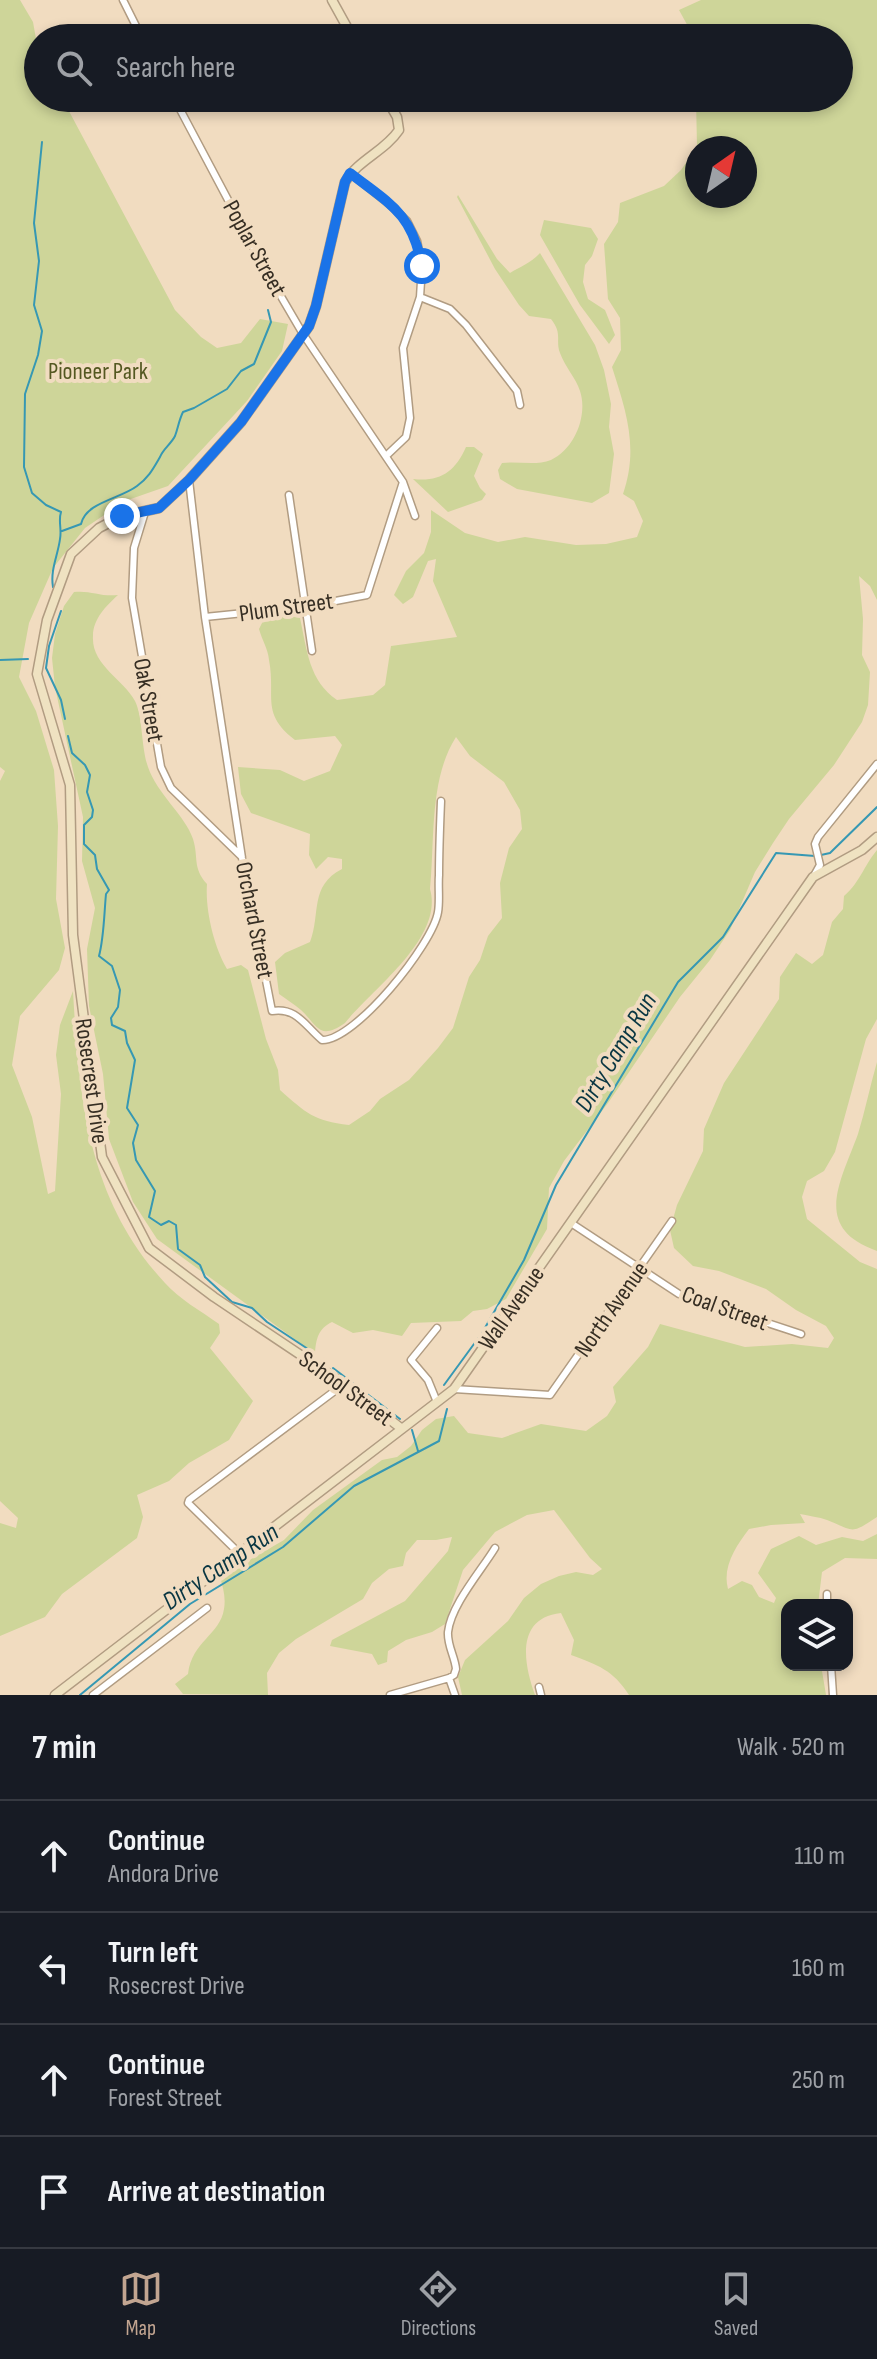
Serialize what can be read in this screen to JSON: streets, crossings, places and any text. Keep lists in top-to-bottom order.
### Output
{
  "streets": {
    "street": [
      "Poplar Street",
      "Plum Street",
      "Oak Street",
      "Orchard Street",
      "Rosecrest Drive",
      "Wall Avenue",
      "Coal Street",
      "North Avenue",
      "School Street"
    ]
  },
  "crossings": [
    ["Poplar Street", "Plum Street"],
    ["Poplar Street", "Rosecrest Drive"],
    ["Plum Street", "Orchard Street"],
    ["Oak Street", "Orchard Street"],
    ["Oak Street", "Rosecrest Drive"],
    ["Orchard Street", "Rosecrest Drive"],
    ["Rosecrest Drive", "School Street"],
    ["Wall Avenue", "Coal Street"],
    ["Wall Avenue", "North Avenue"],
    ["Wall Avenue", "School Street"],
    ["Coal Street", "North Avenue"]
  ],
  "water": ["Dirty Camp Run"],
  "parks": ["Pioneer Park"],
  "north": "top right",
  "page": {
    "search": "Search here",
    "heading": ["7 min", "Walk · 520 m"],
    "list": [
      ["Continue", "Andora Drive", "110 m"],
      ["Turn left", "Rosecrest Drive", "160 m"],
      ["Continue", "Forest Street", "250 m"],
      "Arrive at destination"
    ],
    "nav": ["Map", "Directions", "Saved"]
  }
}
